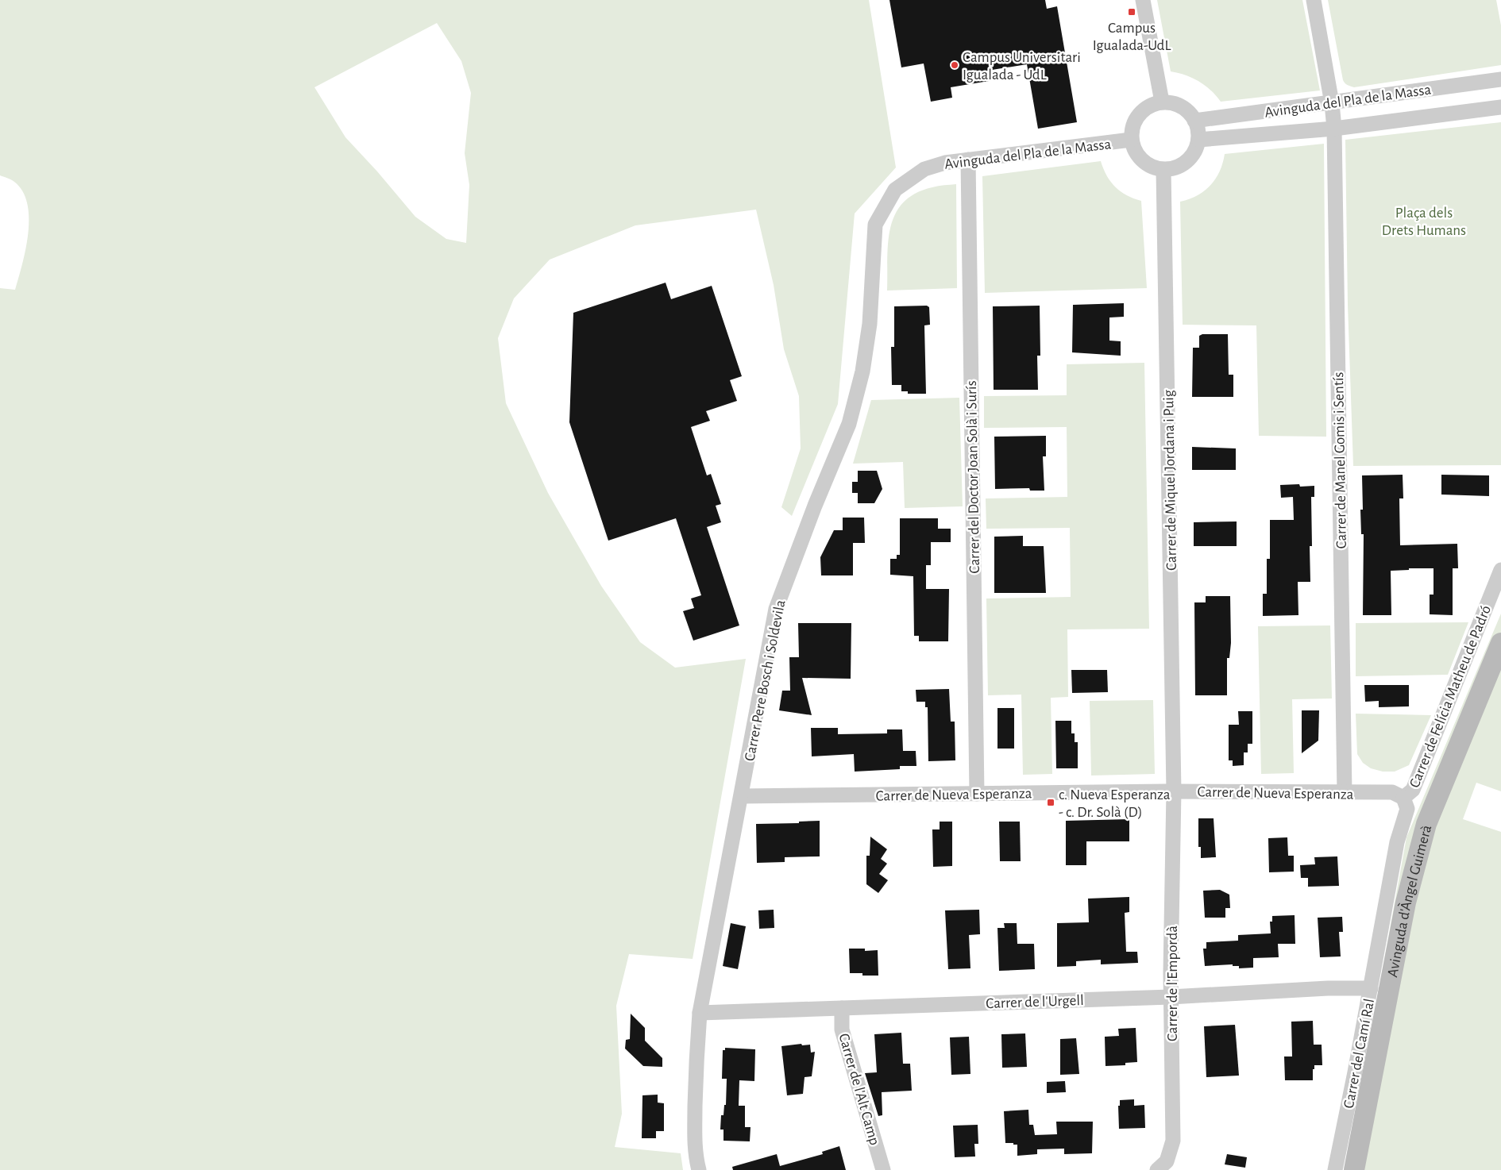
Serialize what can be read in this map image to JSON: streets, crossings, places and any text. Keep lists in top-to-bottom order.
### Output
{
  "streets": {
    "street": [
      "Avinguda del Pla de la Massa",
      "Carrer de Manel Gomis i Sentís",
      "Carrer del Doctor Joan Solà i Surís",
      "Carrer de Miquel Jordana i Puig",
      "Carrer Pere Bosch i Soldevila",
      "Carrer de Felícia Matheu de Padró",
      "Carrer de Nueva Esperanza",
      "Avinguda d'Àngel Guimerà",
      "Carrer de l'Empordà",
      "Carrer de l'Urgell",
      "Carrer del Camí Ral",
      "Carrer de l'Alt Camp"
    ]
  },
  "crossings": [
    ["Avinguda del Pla de la Massa", "Carrer de Manel Gomis i Sentís"],
    ["Avinguda del Pla de la Massa", "Carrer del Doctor Joan Solà i Surís"],
    ["Avinguda del Pla de la Massa", "Carrer de Miquel Jordana i Puig"],
    ["Avinguda del Pla de la Massa", "Carrer Pere Bosch i Soldevila"],
    ["Carrer de Manel Gomis i Sentís", "Carrer de Nueva Esperanza"],
    ["Carrer del Doctor Joan Solà i Surís", "Carrer de Nueva Esperanza"],
    ["Carrer de Miquel Jordana i Puig", "Carrer de Nueva Esperanza"],
    ["Carrer de Miquel Jordana i Puig", "Carrer de l'Empordà"],
    ["Carrer Pere Bosch i Soldevila", "Carrer de Nueva Esperanza"],
    ["Carrer Pere Bosch i Soldevila", "Carrer de l'Urgell"],
    ["Carrer de Felícia Matheu de Padró", "Carrer de Nueva Esperanza"],
    ["Carrer de Felícia Matheu de Padró", "Carrer del Camí Ral"],
    ["Carrer de Nueva Esperanza", "Carrer de l'Empordà"],
    ["Carrer de Nueva Esperanza", "Carrer del Camí Ral"],
    ["Carrer de l'Empordà", "Carrer de l'Urgell"],
    ["Carrer de l'Urgell", "Carrer del Camí Ral"],
    ["Carrer de l'Urgell", "Carrer de l'Alt Camp"]
  ],
  "parks": ["Plaça dels Drets Humans"],
  "places": {
    "transit": ["Campus Igualada-UdL", "c. Nueva Esperanza - c. Dr. Solà (D)"],
    "other": ["Campus Universitari Igualada - UdL"]
  }
}
